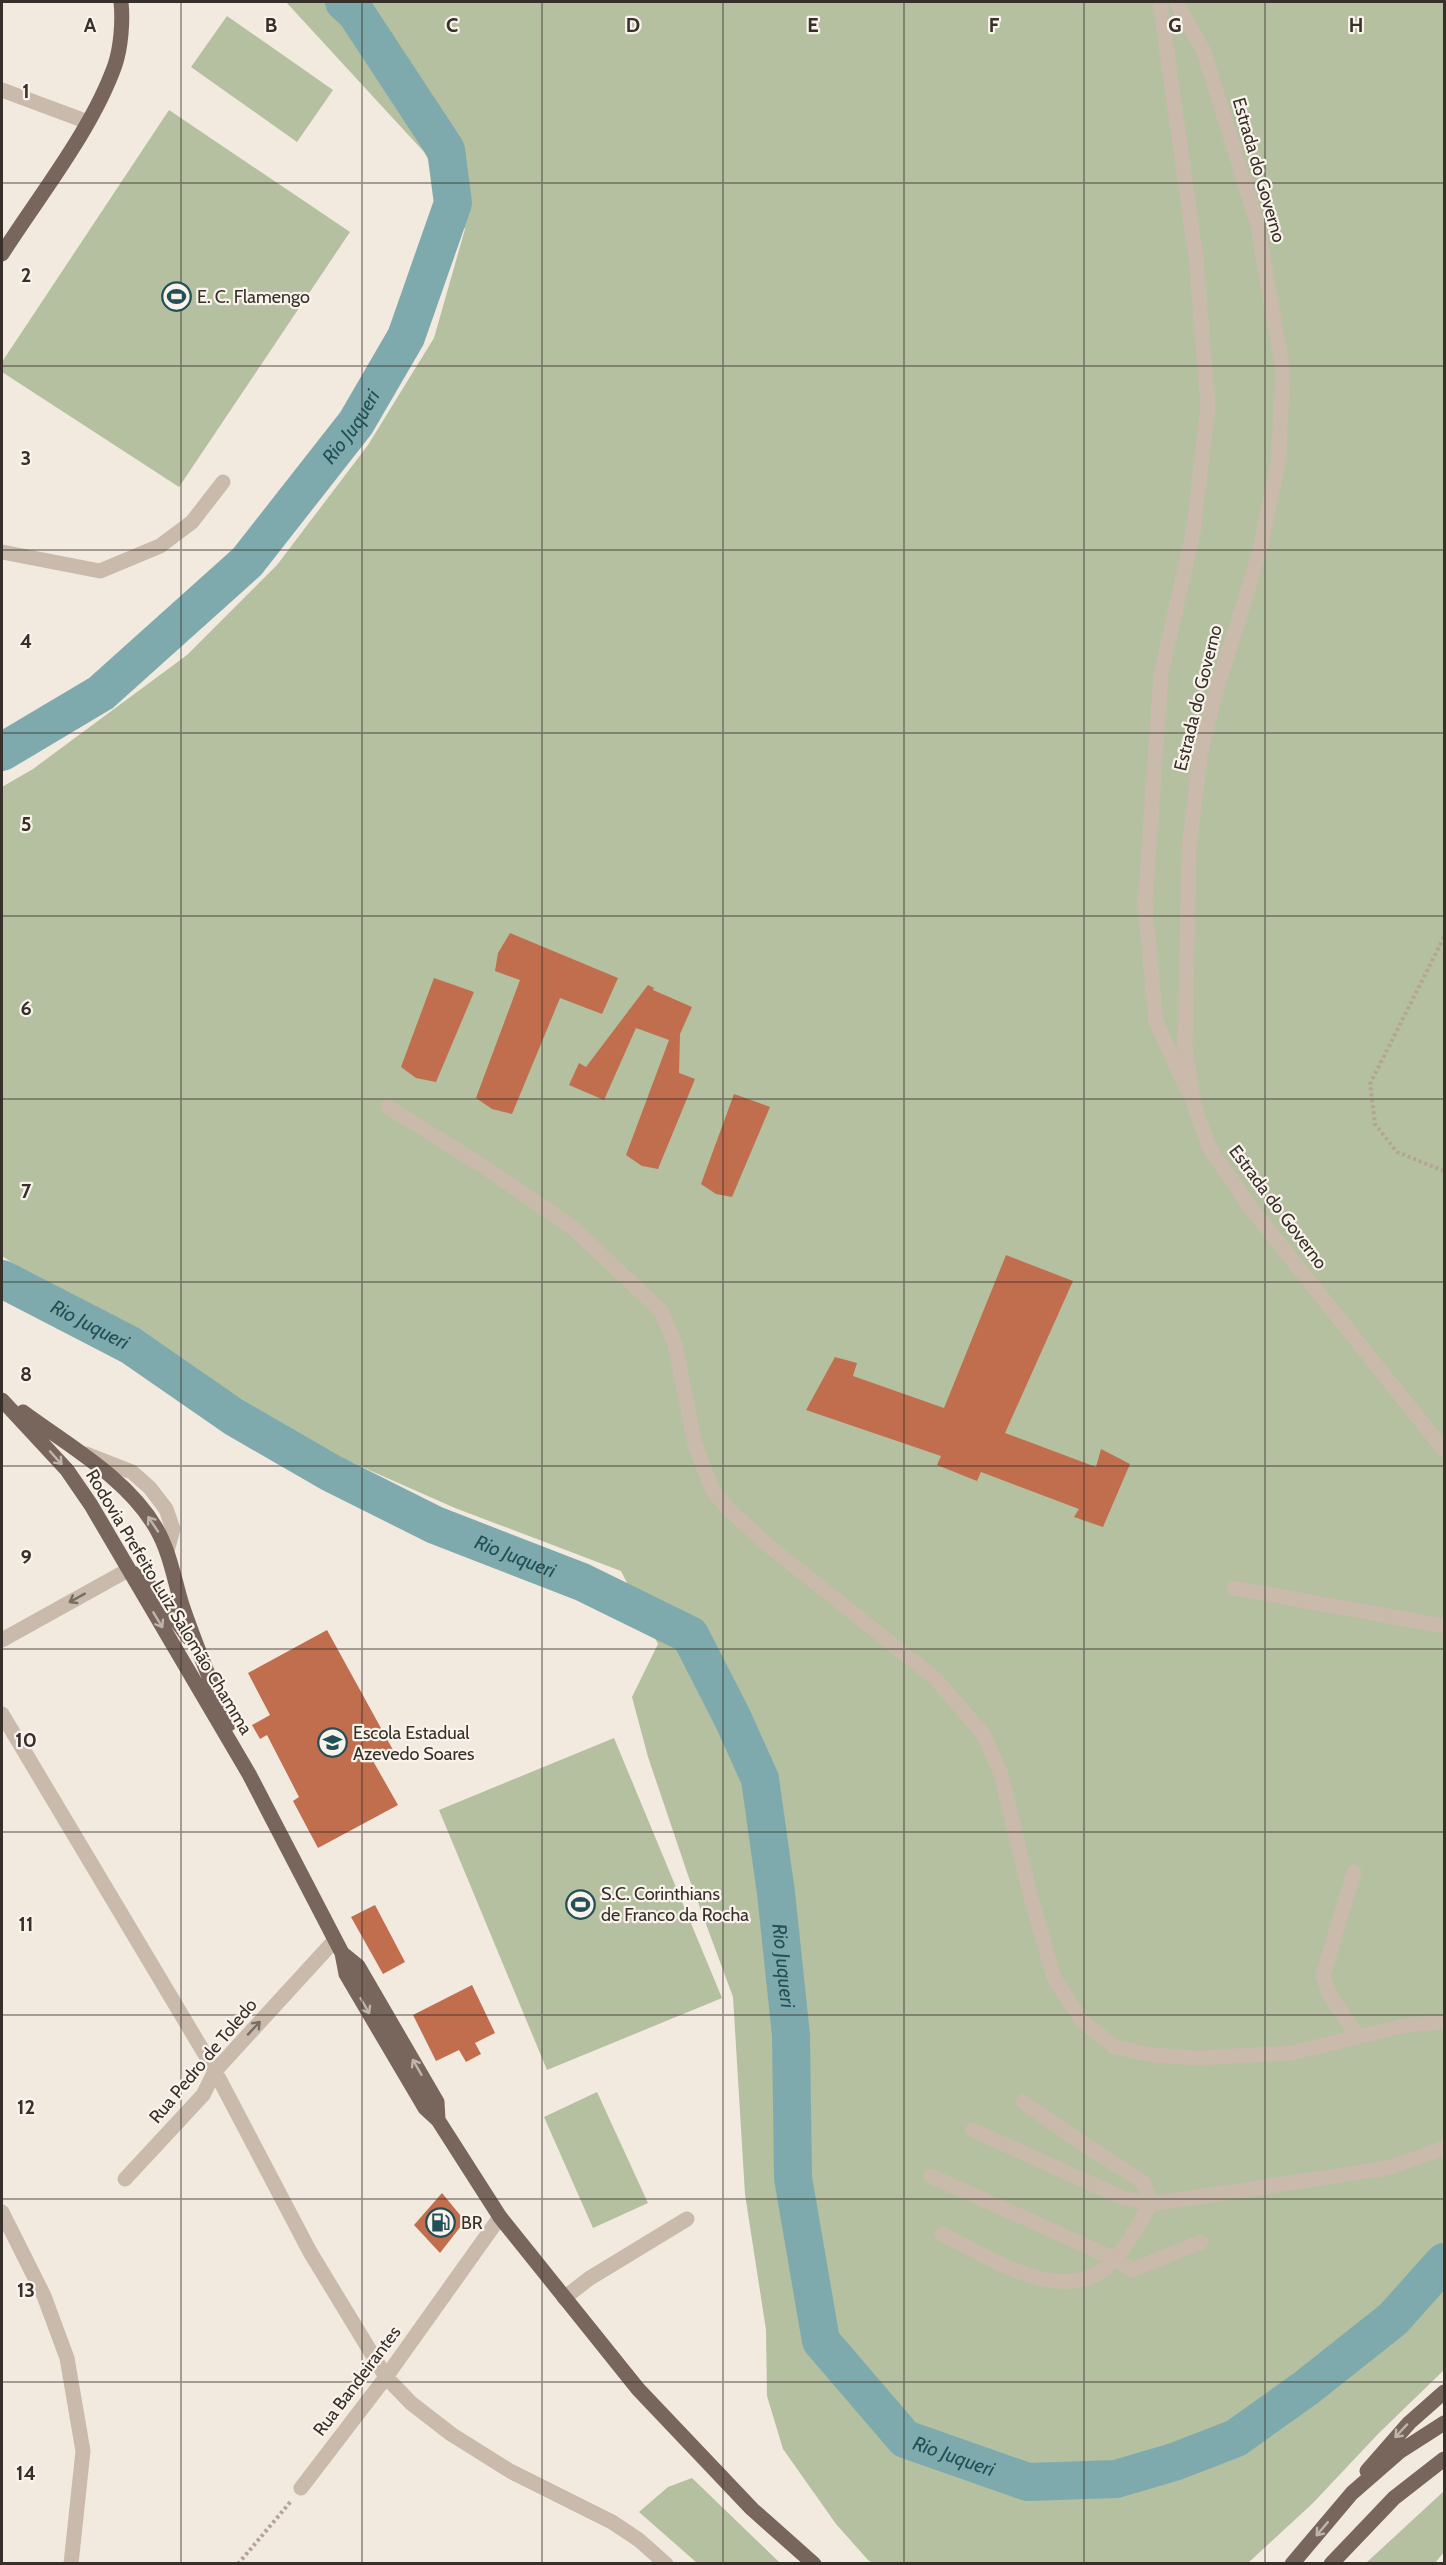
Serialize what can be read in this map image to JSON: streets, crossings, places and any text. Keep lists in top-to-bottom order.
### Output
{
  "streets": {
    "main road": ["Rodovia Prefeito Luiz Salomão Chamma"],
    "street": ["Estrada do Governo", "Rua Pedro de Toledo", "Rua Bandeirantes"]
  },
  "crossings": [
    ["Rodovia Prefeito Luiz Salomão Chamma", "Rua Pedro de Toledo"],
    ["Rodovia Prefeito Luiz Salomão Chamma", "Rua Bandeirantes"]
  ],
  "one_way": ["Rua Pedro de Toledo"],
  "water": ["Rio Juqueri"],
  "places": {
    "sports": ["E. C. Flamengo", "S.C. Corinthians de Franco da Rocha"],
    "school or university": ["Escola Estadual Azevedo Soares"],
    "fuel station": ["BR"]
  },
  "grid": {
    "columns": [
      "A",
      "B",
      "C",
      "D",
      "E",
      "F",
      "G",
      "H"
    ],
    "rows": [
      "1",
      "2",
      "3",
      "4",
      "5",
      "6",
      "7",
      "8",
      "9",
      "10",
      "11",
      "12",
      "13",
      "14"
    ]
  }
}
